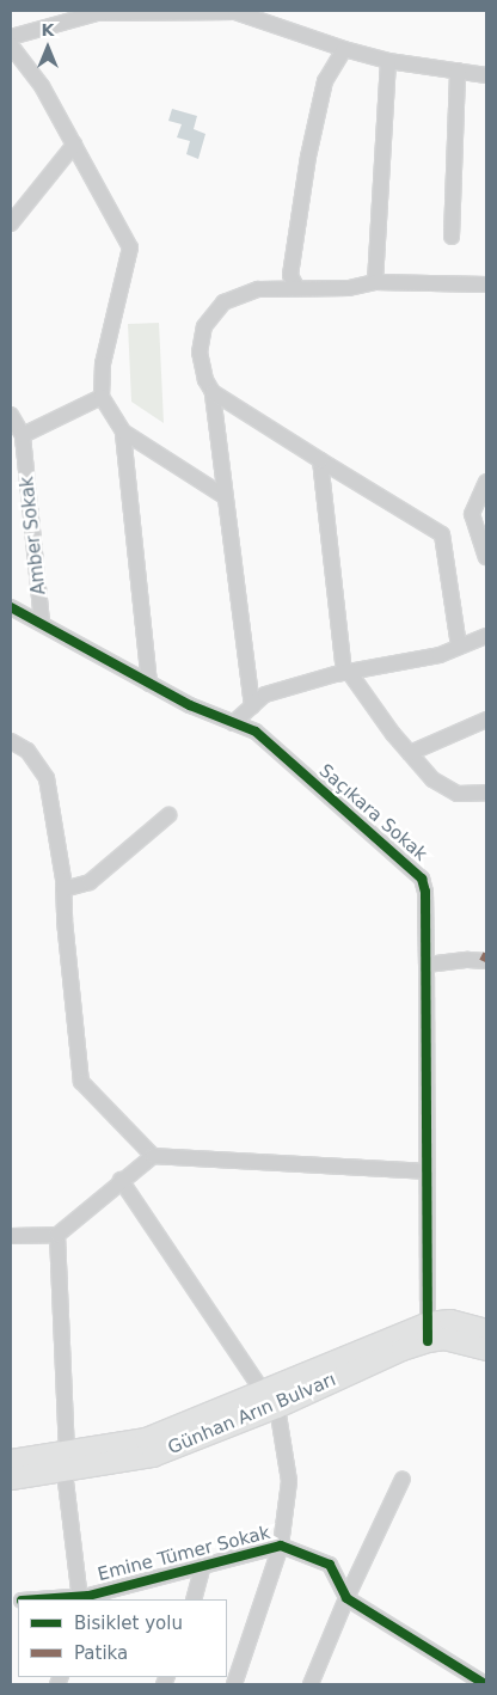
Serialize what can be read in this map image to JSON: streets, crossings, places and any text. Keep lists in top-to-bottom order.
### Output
{
  "streets": {
    "main road": ["Günhan Arın Bulvarı"],
    "street": ["Amber Sokak", "Saçıkara Sokak", "Emine Tümer Sokak"]
  },
  "crossings": [
    ["Amber Sokak", "Saçıkara Sokak"],
    ["Saçıkara Sokak", "Günhan Arın Bulvarı"]
  ],
  "legend": ["Bisiklet yolu", "Patika"],
  "north": "top"
}
